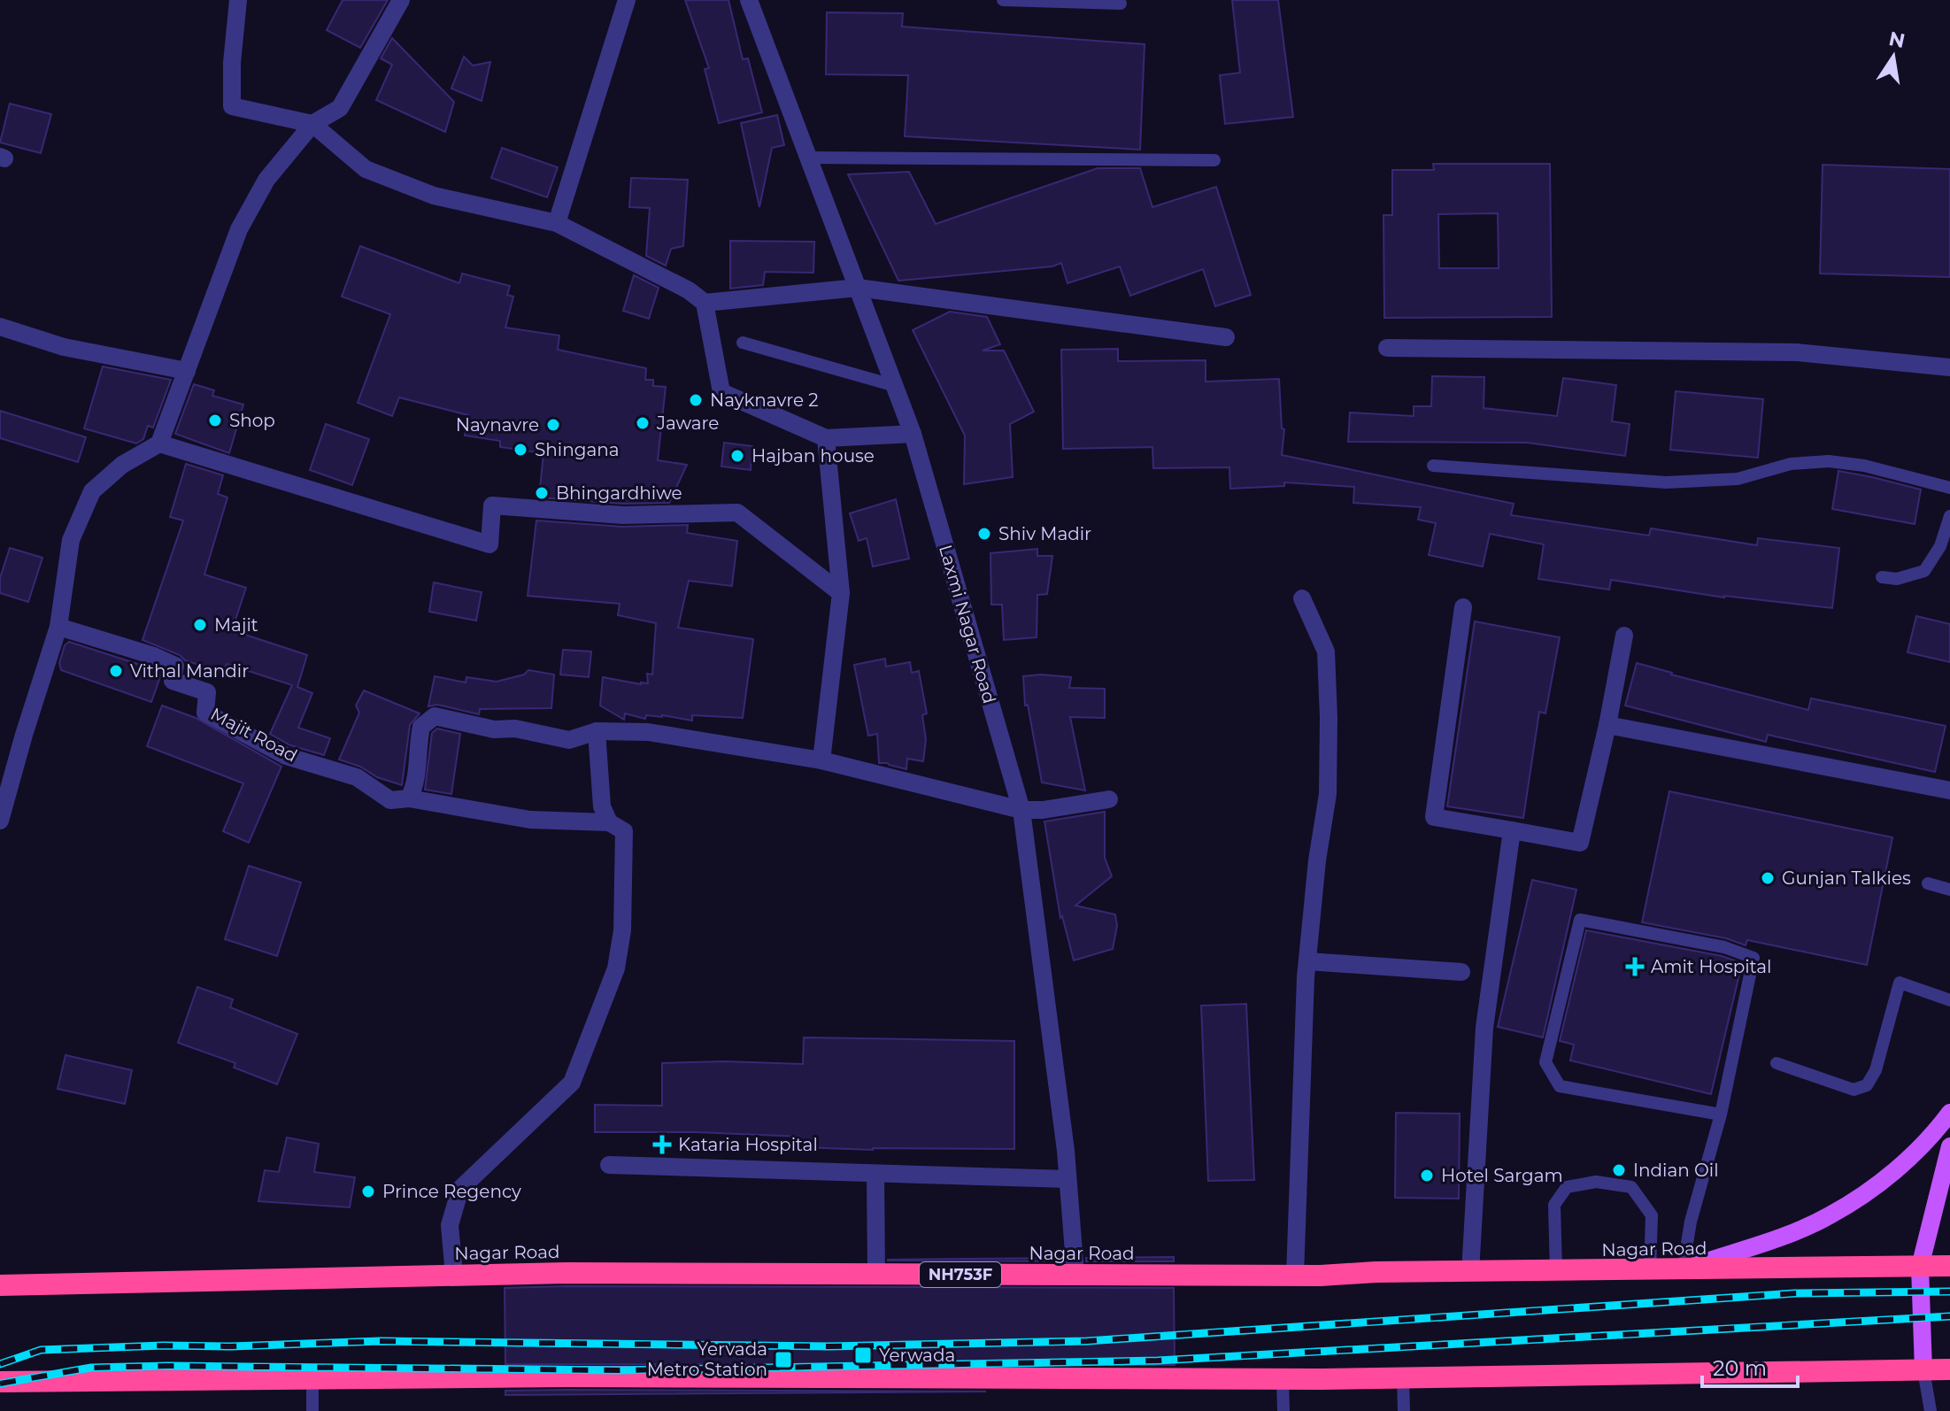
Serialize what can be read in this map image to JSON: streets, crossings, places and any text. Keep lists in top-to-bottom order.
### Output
{
  "streets": {
    "highway": ["Nagar Road", "NH753F"],
    "street": ["Laxmi Nagar Road", "Majit Road"]
  },
  "crossings": [
    ["Laxmi Nagar Road", "Nagar Road"]
  ],
  "places": {
    "other": [
      "Nayknavre 2",
      "Shop",
      "Jaware",
      "Naynavre",
      "Shingana",
      "Hajban house",
      "Bhingardhiwe",
      "Shiv Madir",
      "Majit",
      "Vithal Mandir",
      "Gunjan Talkies",
      "Indian Oil",
      "Hotel Sargam",
      "Prince Regency"
    ],
    "health": ["Amit Hospital", "Kataria Hospital"],
    "transit": ["Yerwada", "Yervada Metro Station"]
  },
  "scale_bar": "20 m",
  "north": "top"
}
